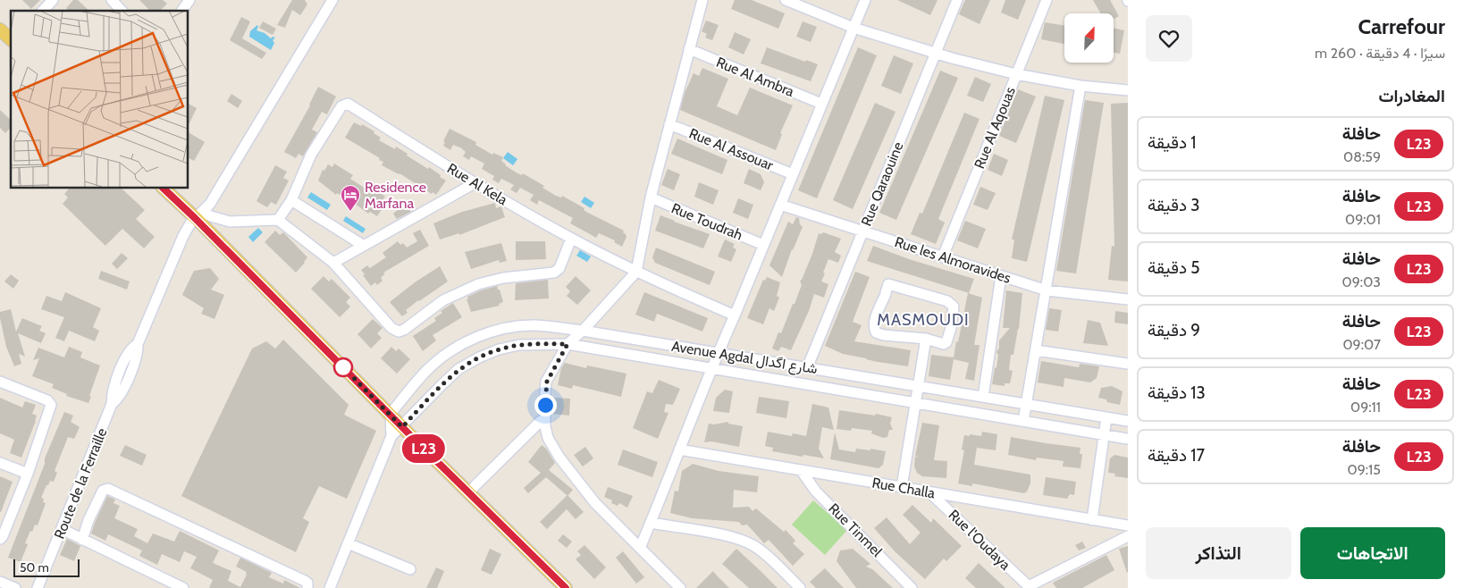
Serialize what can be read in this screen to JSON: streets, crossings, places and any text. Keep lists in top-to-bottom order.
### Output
{
  "streets": {
    "street": [
      "Rue Al Ambra",
      "Rue Al Aqouas",
      "Rue Al Assouar",
      "Rue Al Kela",
      "Rue Qaraouine",
      "Rue Toudrah",
      "Rue les Almoravides",
      "Avenue Agdal شارع اگدال",
      "Route de la Ferraille",
      "Rue Challa",
      "Rue Tinmel",
      "Rue l'Oudaya"
    ]
  },
  "crossings": [
    ["Rue Al Aqouas", "Rue les Almoravides"],
    ["Rue Qaraouine", "Rue les Almoravides"],
    ["Rue Qaraouine", "Avenue Agdal شارع اگدال"],
    ["Rue Challa", "Rue Tinmel"],
    ["Rue Challa", "Rue l'Oudaya"]
  ],
  "districts": ["MASMOUDI"],
  "places": {
    "hotel": ["Residence Marfana"]
  },
  "lines": ["bus line L23"],
  "scale_bar": "50 m",
  "north": "top right",
  "page": {
    "heading": [
      ["Carrefour", "سيرًا · 4 دقيقة · 260 m"],
      "المغادرات"
    ],
    "on_map": "L23",
    "list": [
      {
        "mark": "L23",
        "name": "حافلة",
        "note": "08:59",
        "value": "1 دقيقة"
      },
      {
        "mark": "L23",
        "name": "حافلة",
        "note": "09:01",
        "value": "3 دقيقة"
      },
      {
        "mark": "L23",
        "name": "حافلة",
        "note": "09:03",
        "value": "5 دقيقة"
      },
      {
        "mark": "L23",
        "name": "حافلة",
        "note": "09:07",
        "value": "9 دقيقة"
      },
      {
        "mark": "L23",
        "name": "حافلة",
        "note": "09:11",
        "value": "13 دقيقة"
      },
      {
        "mark": "L23",
        "name": "حافلة",
        "note": "09:15",
        "value": "17 دقيقة"
      }
    ],
    "buttons": ["الاتجاهات", "التذاكر"],
    "scale": "50 m"
  }
}
